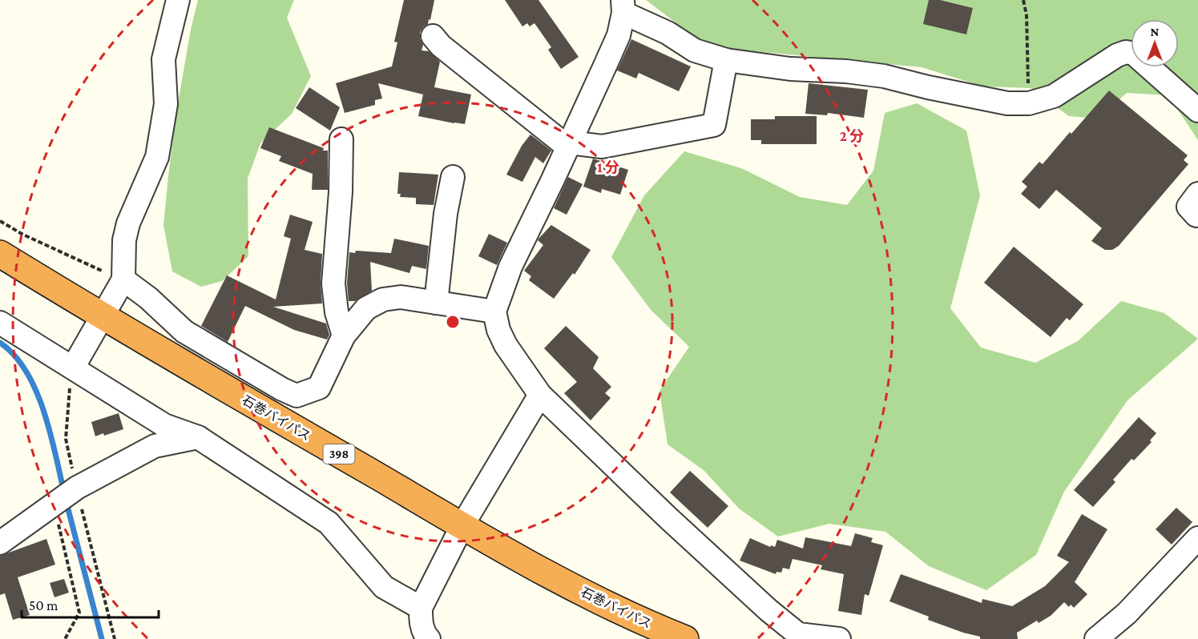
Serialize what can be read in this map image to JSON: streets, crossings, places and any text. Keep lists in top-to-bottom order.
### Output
{
  "streets": {
    "highway": ["石巻バイパス", "398"]
  },
  "scale_bar": "50 m",
  "north": "top",
  "rings": ["2 分", "1 分"]
}
